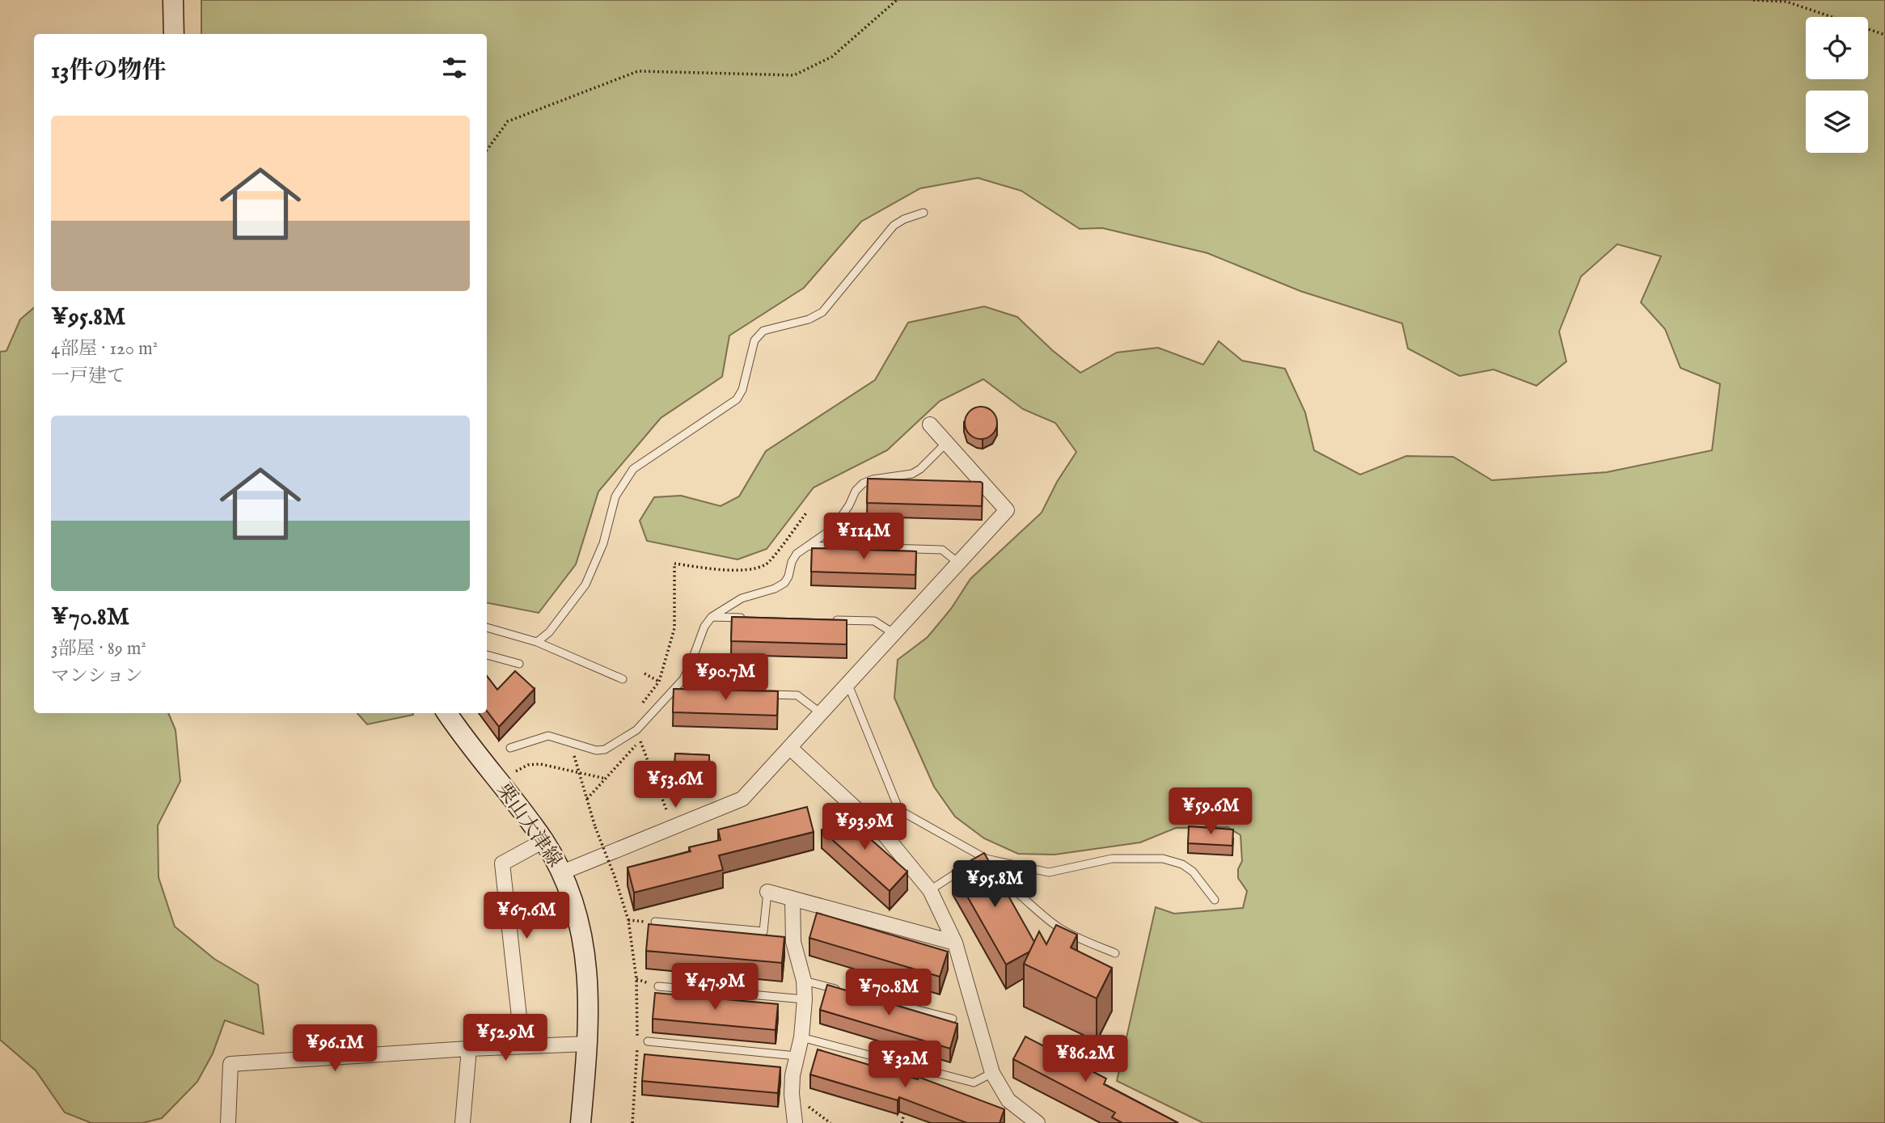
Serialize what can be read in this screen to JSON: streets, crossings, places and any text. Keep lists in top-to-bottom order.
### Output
{
  "streets": {
    "main road": ["栗山大津線"]
  },
  "page": {
    "heading": "13件の物件",
    "list": [
      {
        "name": "¥95.8M",
        "note": "4部屋 · 120 m² · 一戸建て"
      },
      {
        "name": "¥70.8M",
        "note": "3部屋 · 89 m² · マンション"
      }
    ],
    "price": [
      "¥114M",
      "¥90.7M",
      "¥53.6M",
      "¥59.6M",
      "¥93.9M",
      "¥95.8M",
      "¥67.6M",
      "¥47.9M",
      "¥70.8M",
      "¥52.9M",
      "¥96.1M",
      "¥86.2M",
      "¥32M"
    ]
  }
}
